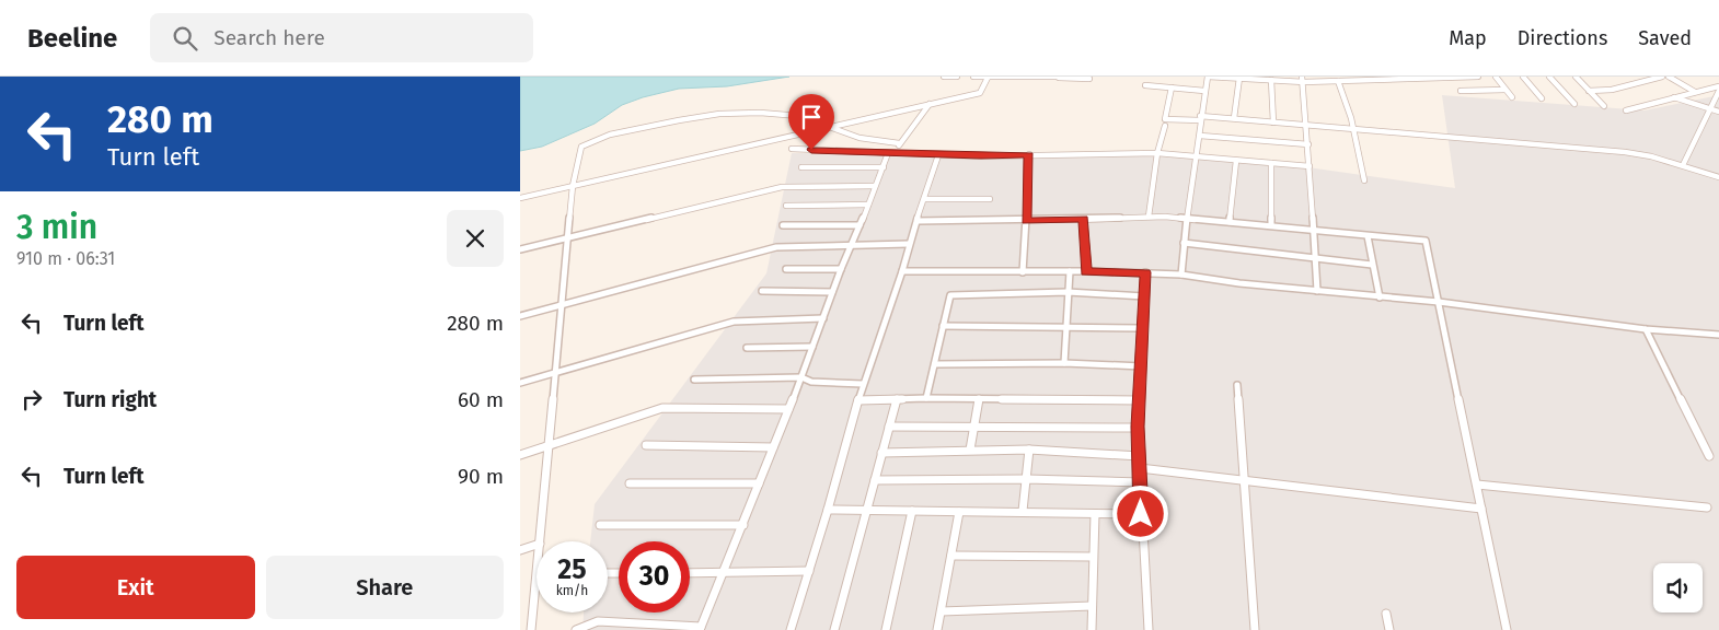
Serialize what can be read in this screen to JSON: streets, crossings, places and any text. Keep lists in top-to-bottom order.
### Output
{
  "page": {
    "header": "Beeline",
    "search": "Search here",
    "nav": ["Map", "Directions", "Saved"],
    "turn": ["280 m", "Turn left"],
    "heading": ["3 min", "910 m · 06:31"],
    "list": [
      {
        "name": "Turn left",
        "value": "280 m"
      },
      {
        "name": "Turn right",
        "value": "60 m"
      },
      {
        "name": "Turn left",
        "value": "90 m"
      }
    ],
    "speed": "25 km/h",
    "limit": "30",
    "buttons": ["Exit", "Share"]
  }
}
